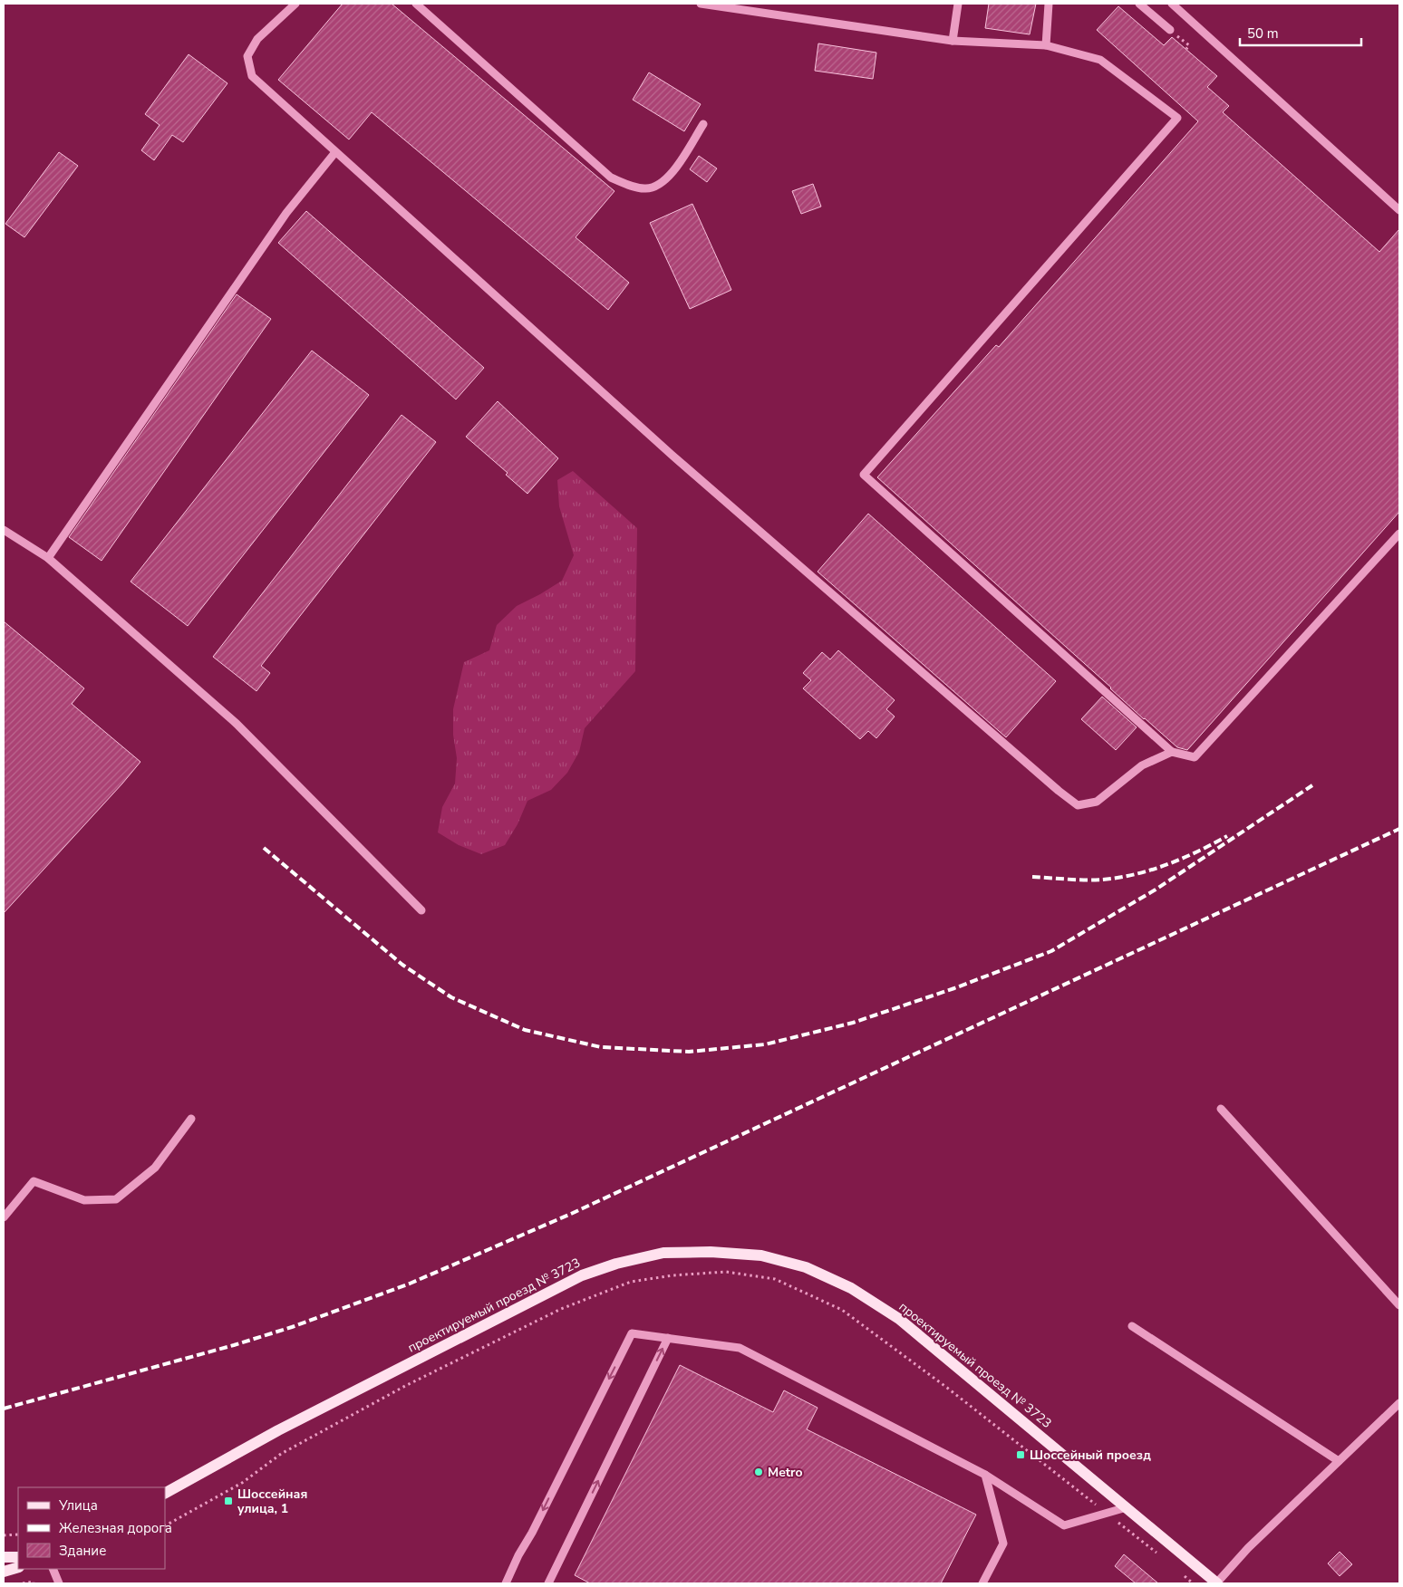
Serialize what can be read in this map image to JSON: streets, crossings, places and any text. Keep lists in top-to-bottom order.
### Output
{
  "streets": {
    "main road": ["проектируемый проезд № 3723"]
  },
  "places": {
    "transit": ["Шоссейный проезд", "Шоссейная улица, 1"],
    "other": ["Metro"]
  },
  "legend": ["Улица", "Железная дорога", "Здание"],
  "scale_bar": "50 m"
}
